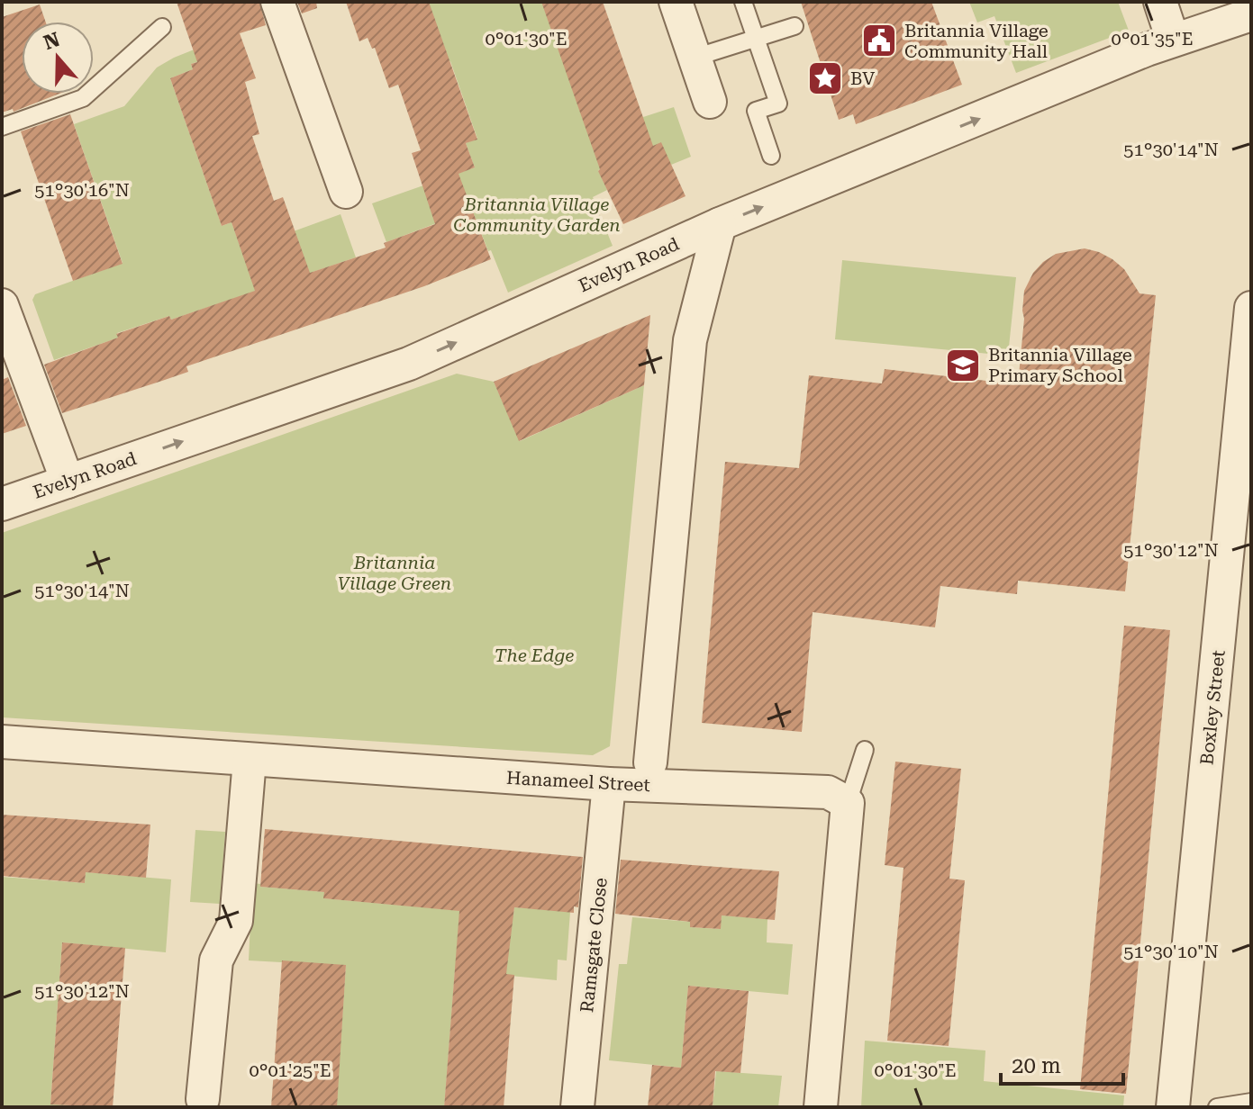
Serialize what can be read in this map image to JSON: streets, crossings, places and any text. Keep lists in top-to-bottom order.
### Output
{
  "streets": {
    "street": [
      "Evelyn Road",
      "Boxley Street",
      "Hanameel Street",
      "Ramsgate Close"
    ]
  },
  "crossings": [
    ["Hanameel Street", "Ramsgate Close"]
  ],
  "one_way": ["Evelyn Road"],
  "parks": ["Britannia Village Community Garden", "Britannia Village Green", "The Edge"],
  "places": {
    "public building": ["Britannia Village Community Hall"],
    "place": ["BV"],
    "school or university": ["Britannia Village Primary School"]
  },
  "scale_bar": "20 m",
  "north": "top",
  "coordinates": [
    "0°01'35\"E",
    "0°01'30\"E",
    "51°30'14\"N",
    "51°30'16\"N",
    "51°30'12\"N",
    "51°30'10\"N",
    "0°01'25\"E"
  ]
}
